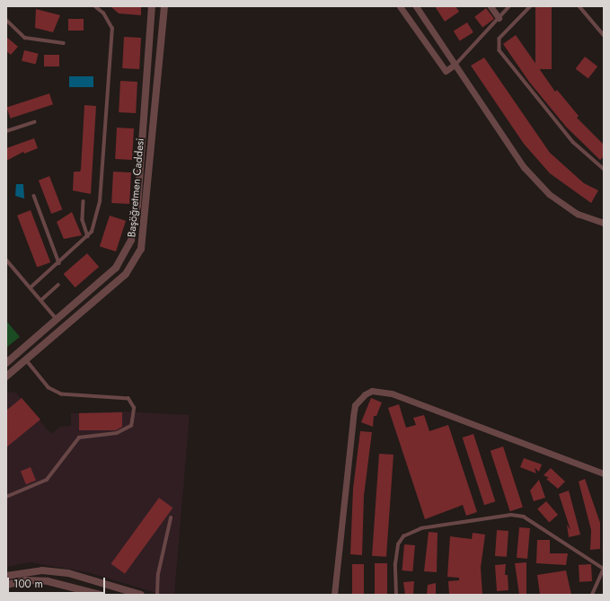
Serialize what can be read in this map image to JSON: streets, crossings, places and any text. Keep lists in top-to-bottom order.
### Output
{
  "streets": {
    "street": ["Başöğretmen Caddesi"]
  },
  "scale_bar": "100 m"
}
